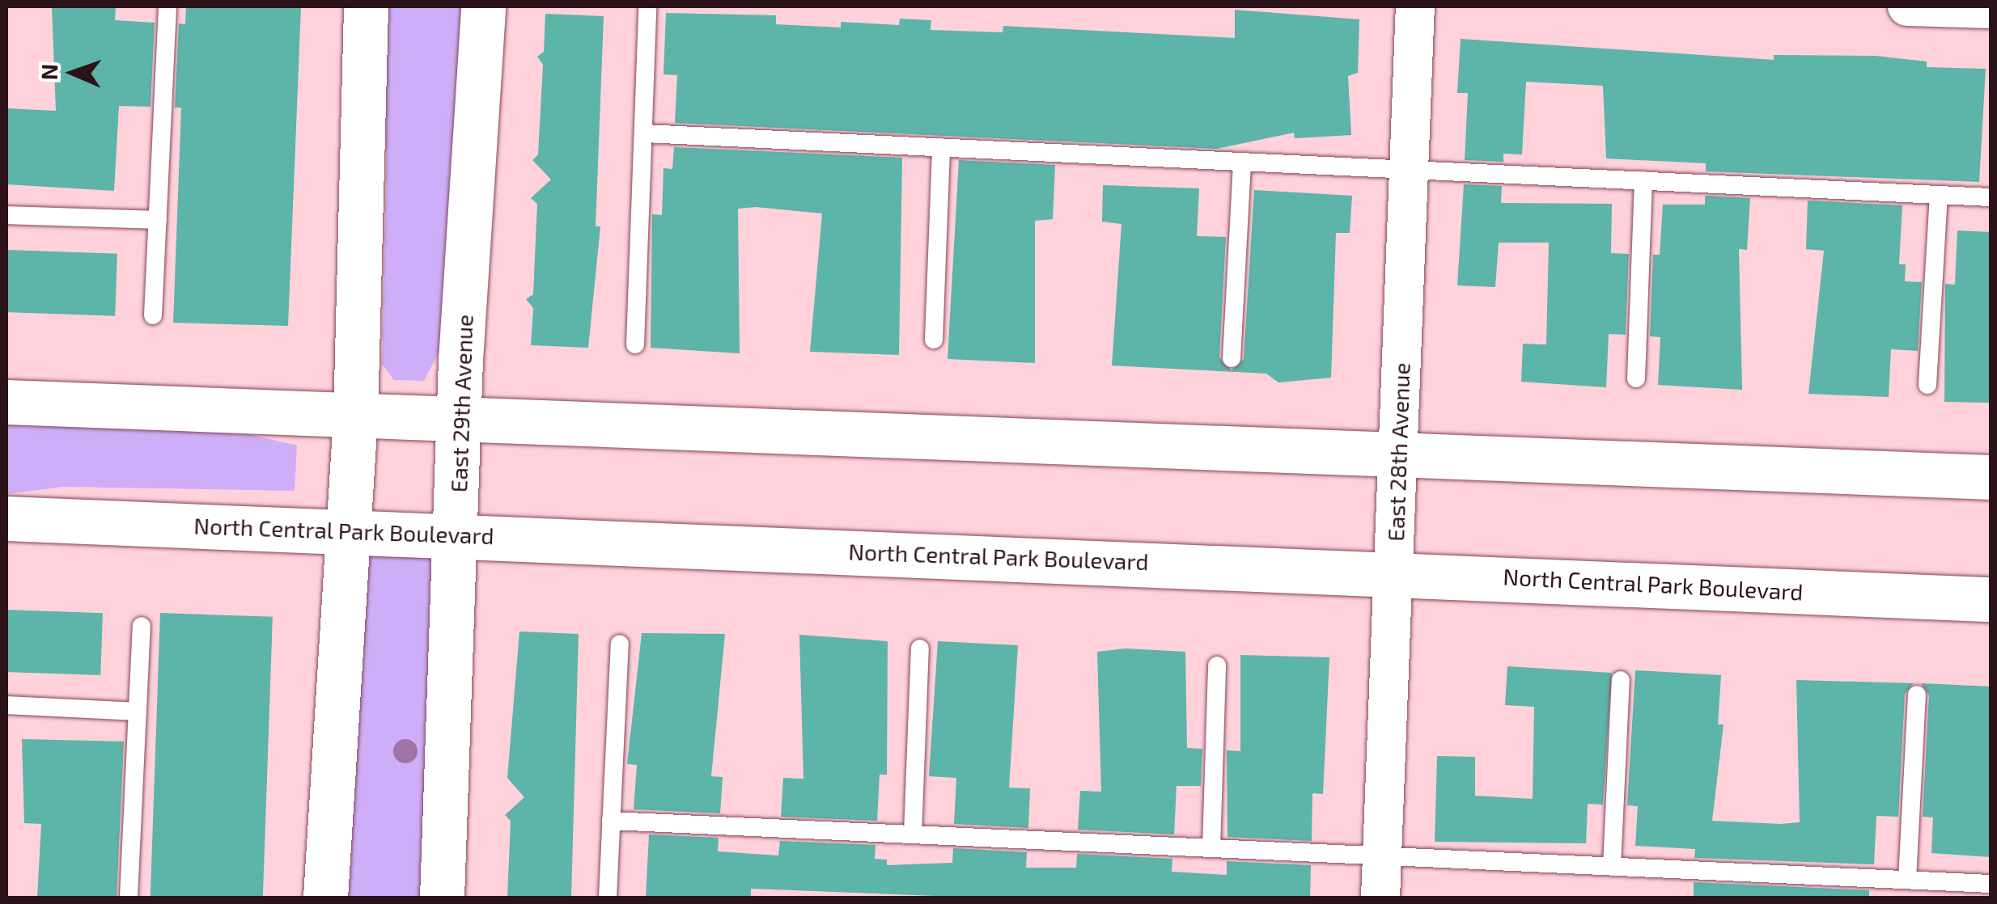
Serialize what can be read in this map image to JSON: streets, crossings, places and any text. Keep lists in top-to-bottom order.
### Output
{
  "streets": {
    "main road": ["East 29th Avenue", "North Central Park Boulevard"],
    "street": ["East 28th Avenue"]
  },
  "crossings": [
    ["East 29th Avenue", "North Central Park Boulevard"],
    ["East 28th Avenue", "North Central Park Boulevard"]
  ],
  "north": "left"
}
